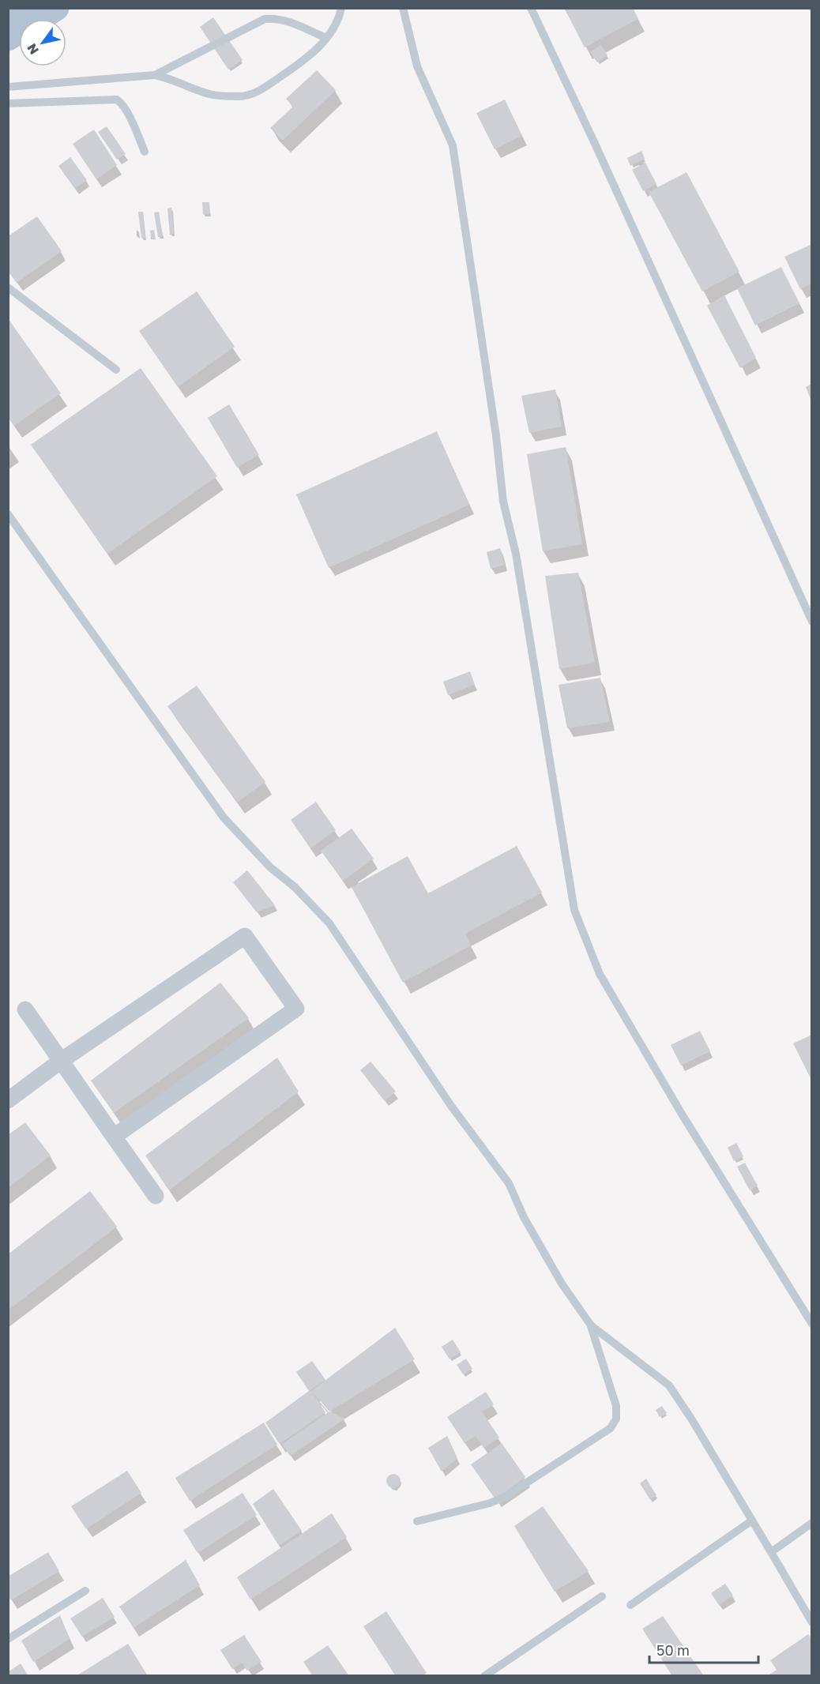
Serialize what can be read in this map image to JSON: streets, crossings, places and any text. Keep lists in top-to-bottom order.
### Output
{
  "scale_bar": "50 m",
  "north": "bottom left"
}
